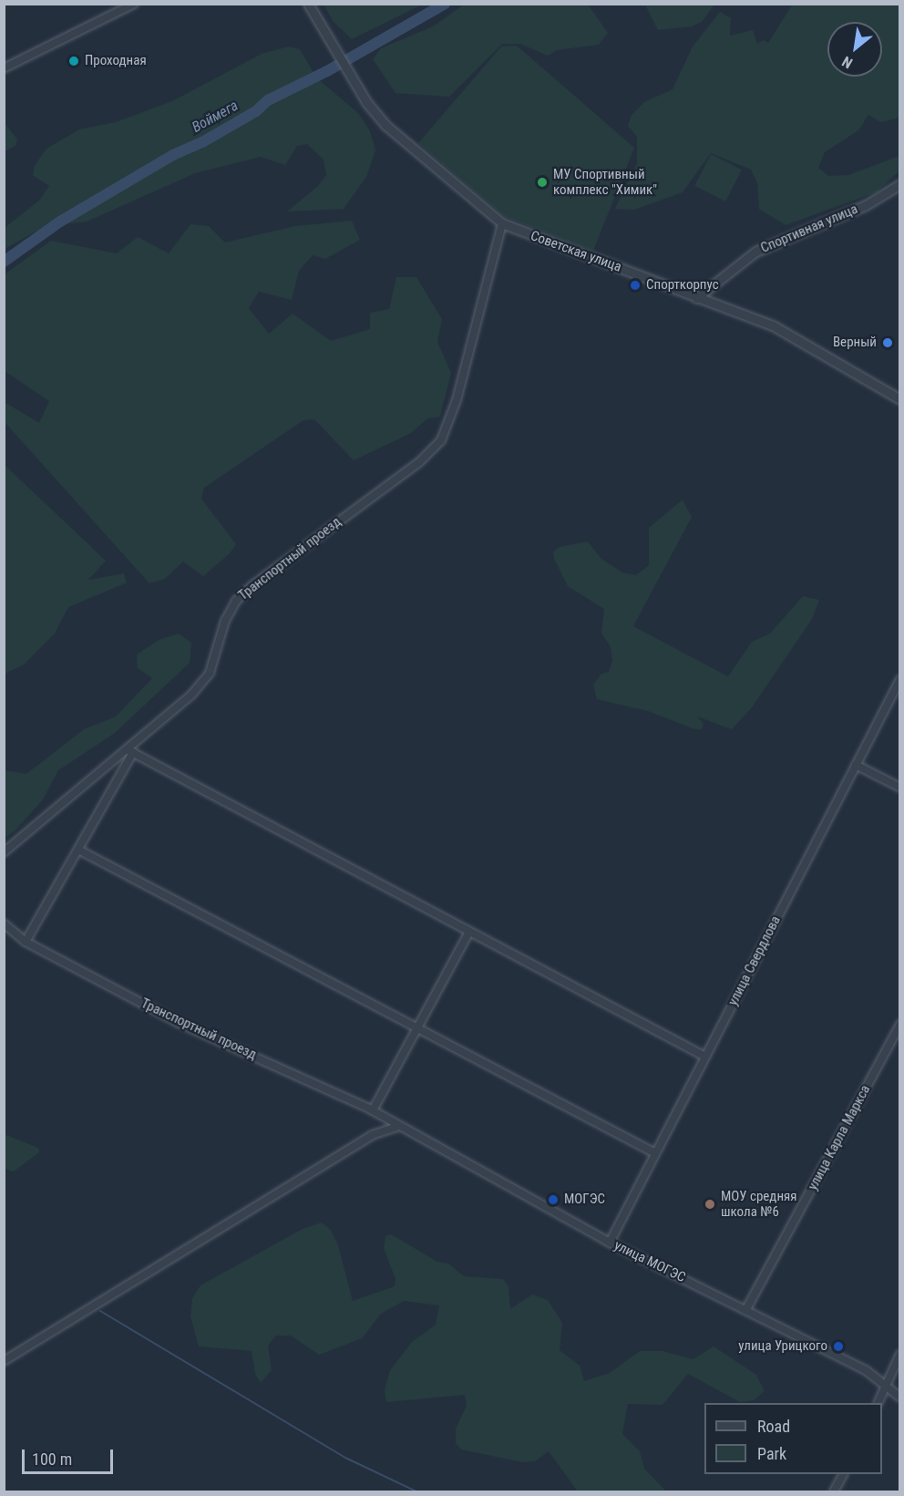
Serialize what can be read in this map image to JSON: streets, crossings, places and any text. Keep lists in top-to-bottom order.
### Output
{
  "streets": {
    "street": [
      "Спортивная улица",
      "Советская улица",
      "Транспортный проезд",
      "улица Свердлова",
      "улица Карла Маркса",
      "улица МОГЭС"
    ]
  },
  "crossings": [
    ["Спортивная улица", "Советская улица"],
    ["Советская улица", "Транспортный проезд"],
    ["Транспортный проезд", "улица МОГЭС"],
    ["улица Свердлова", "улица МОГЭС"],
    ["улица Карла Маркса", "улица МОГЭС"]
  ],
  "water": ["Воймега"],
  "places": [
    "Проходная",
    "МУ Спортивный комплекс \"Химик\"",
    "Спорткорпус",
    "Верный",
    "МОГЭС",
    "МОУ средняя школа №6",
    "улица Урицкого"
  ],
  "legend": ["Road", "Park"],
  "scale_bar": "100 m",
  "north": "bottom left"
}
